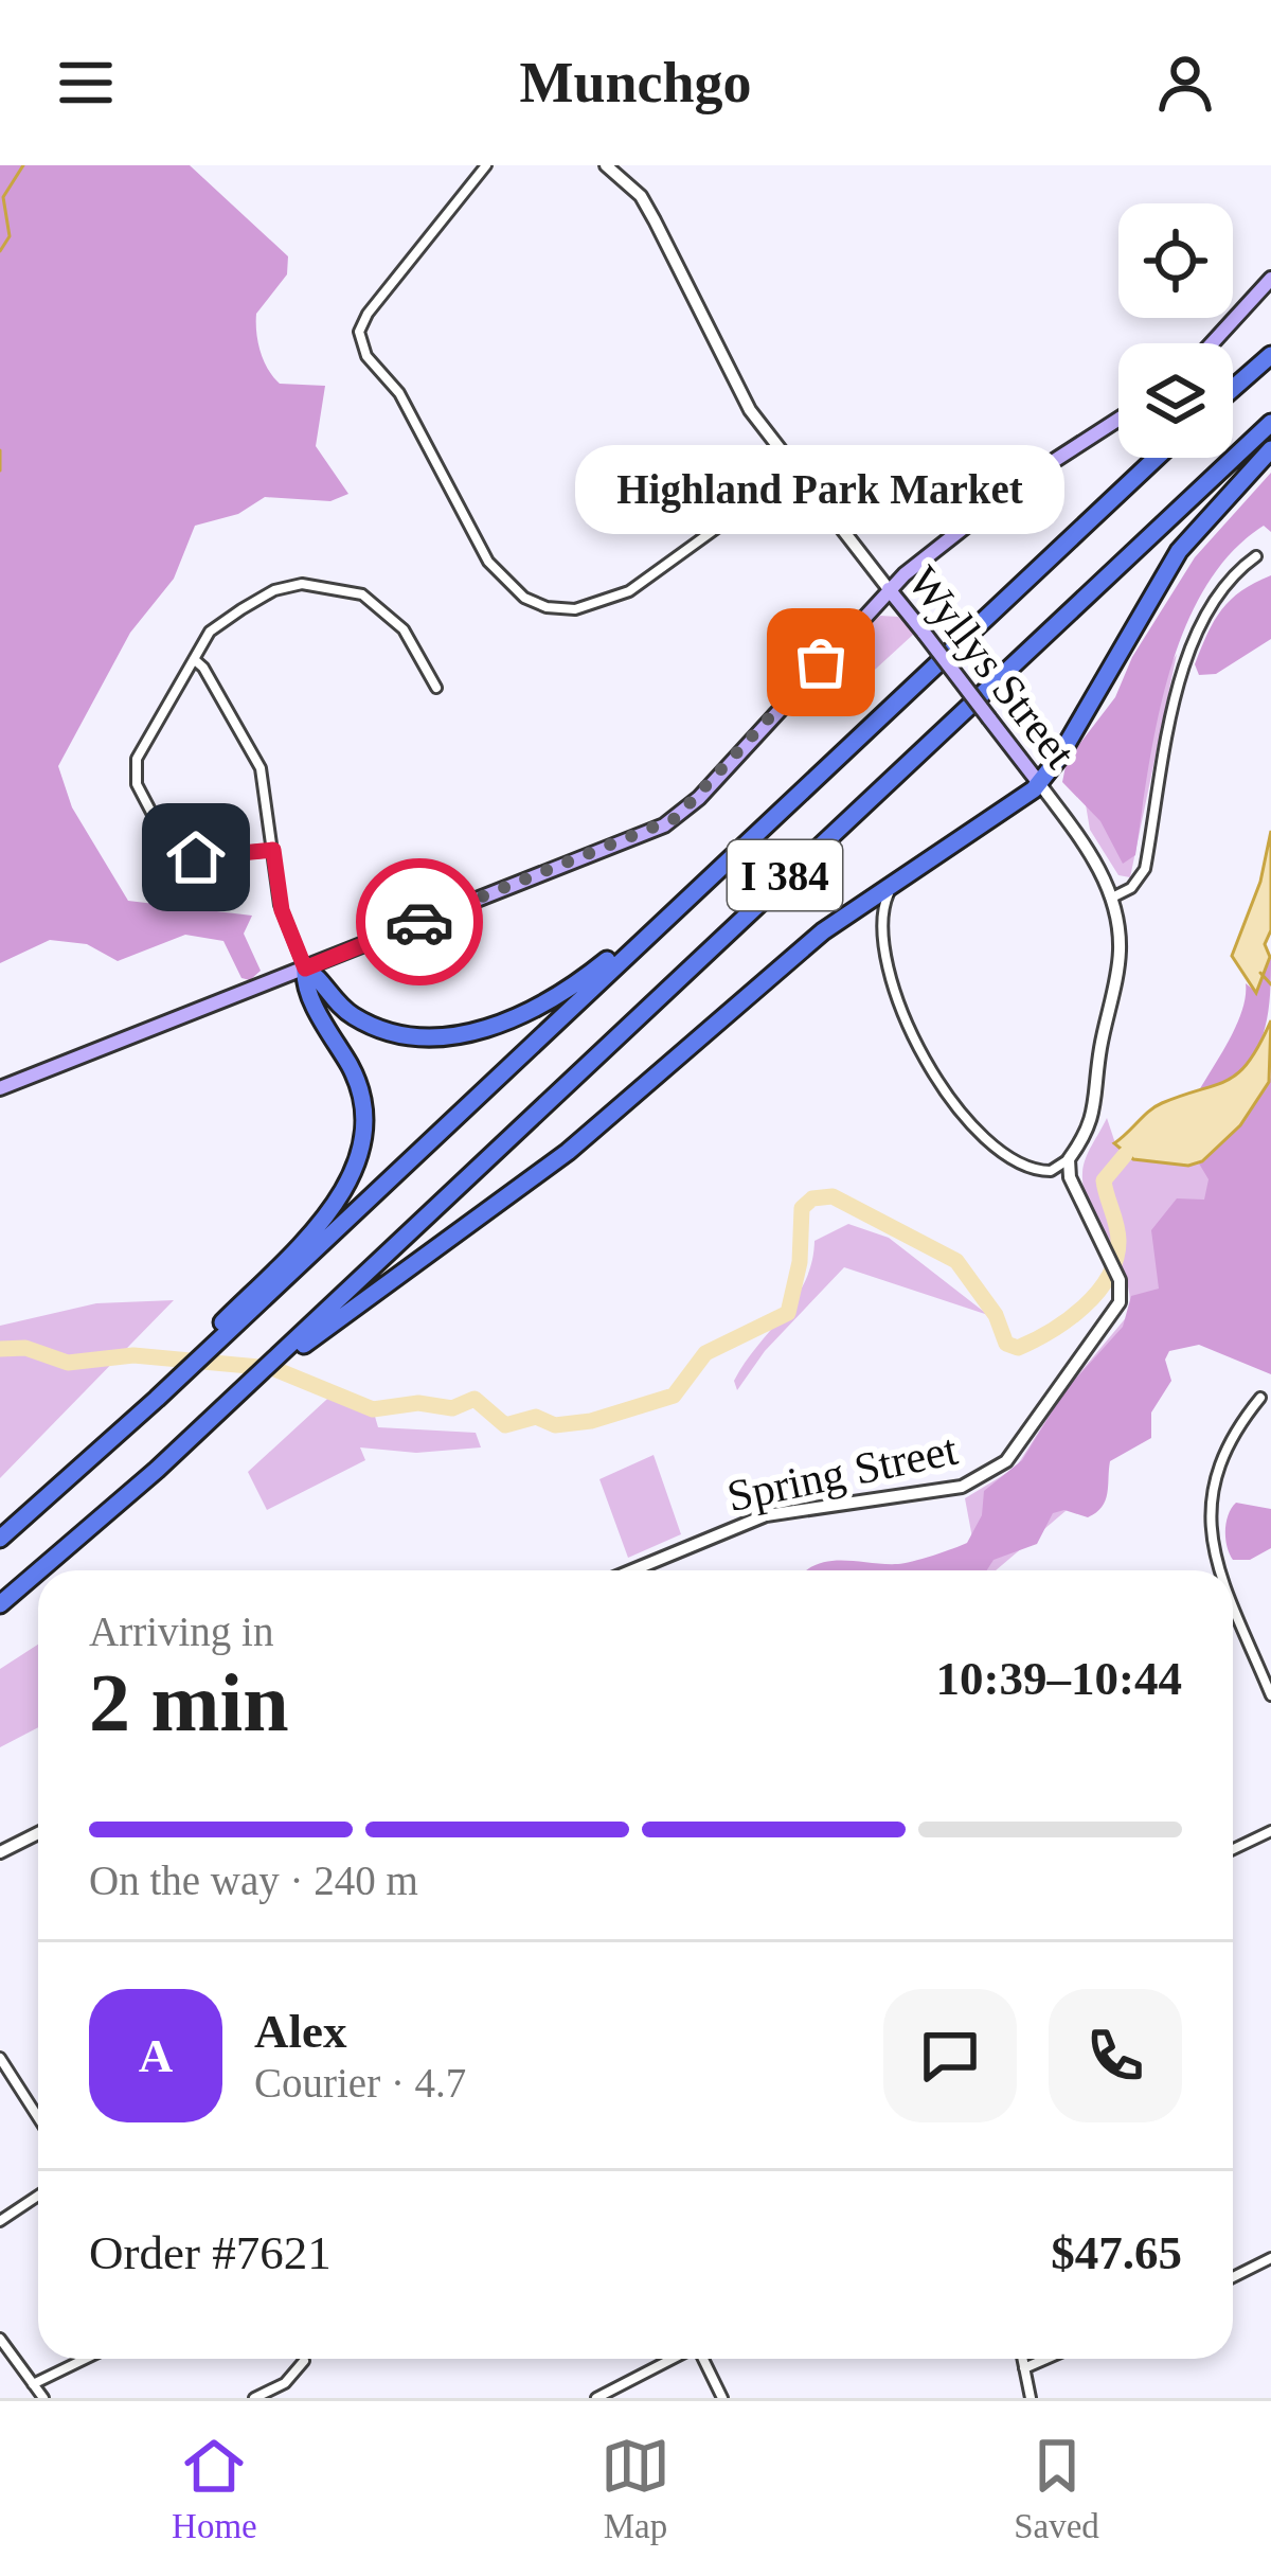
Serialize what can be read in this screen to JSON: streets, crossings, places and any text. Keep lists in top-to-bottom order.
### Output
{
  "streets": {
    "highway": ["I 384"],
    "main road": ["Wyllys Street"],
    "street": ["Spring Street"]
  },
  "places": ["Highland Park Market"],
  "page": {
    "header": "Munchgo",
    "bubble": "Highland Park Market",
    "heading": ["2 min", "Arriving in", "10:39–10:44"],
    "panel": [
      "Alex",
      "Courier · 4.7",
      "Order #7621",
      "$47.65"
    ],
    "bar": "On the way · 240 m",
    "round": "A",
    "tabs": ["Home", "Map", "Saved"]
  }
}
